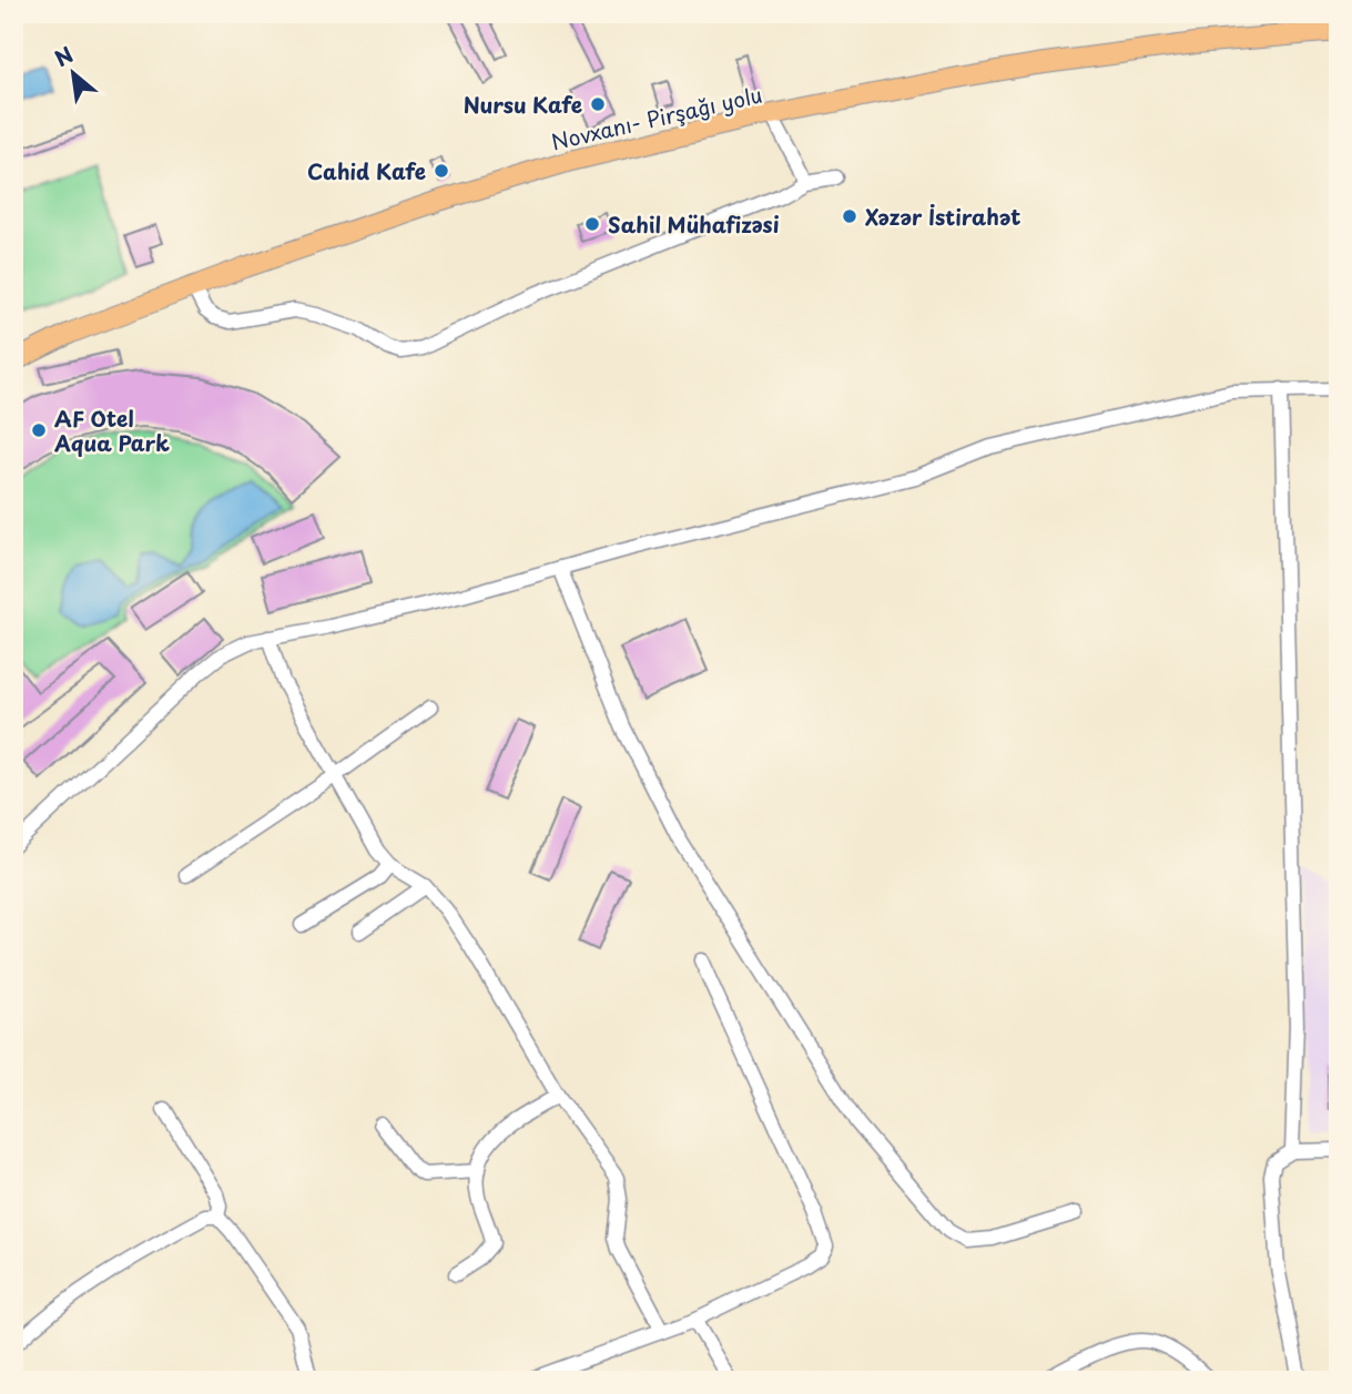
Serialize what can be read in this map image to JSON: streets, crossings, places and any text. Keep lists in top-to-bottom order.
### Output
{
  "streets": {
    "main road": ["Novxanı- Pirşağı yolu"]
  },
  "places": [
    "Nursu Kafe",
    "Cahid Kafe",
    "Xəzər İstirahət",
    "Sahil Mühafizəsi",
    "AF Otel Aqua Park"
  ],
  "north": "top left"
}
